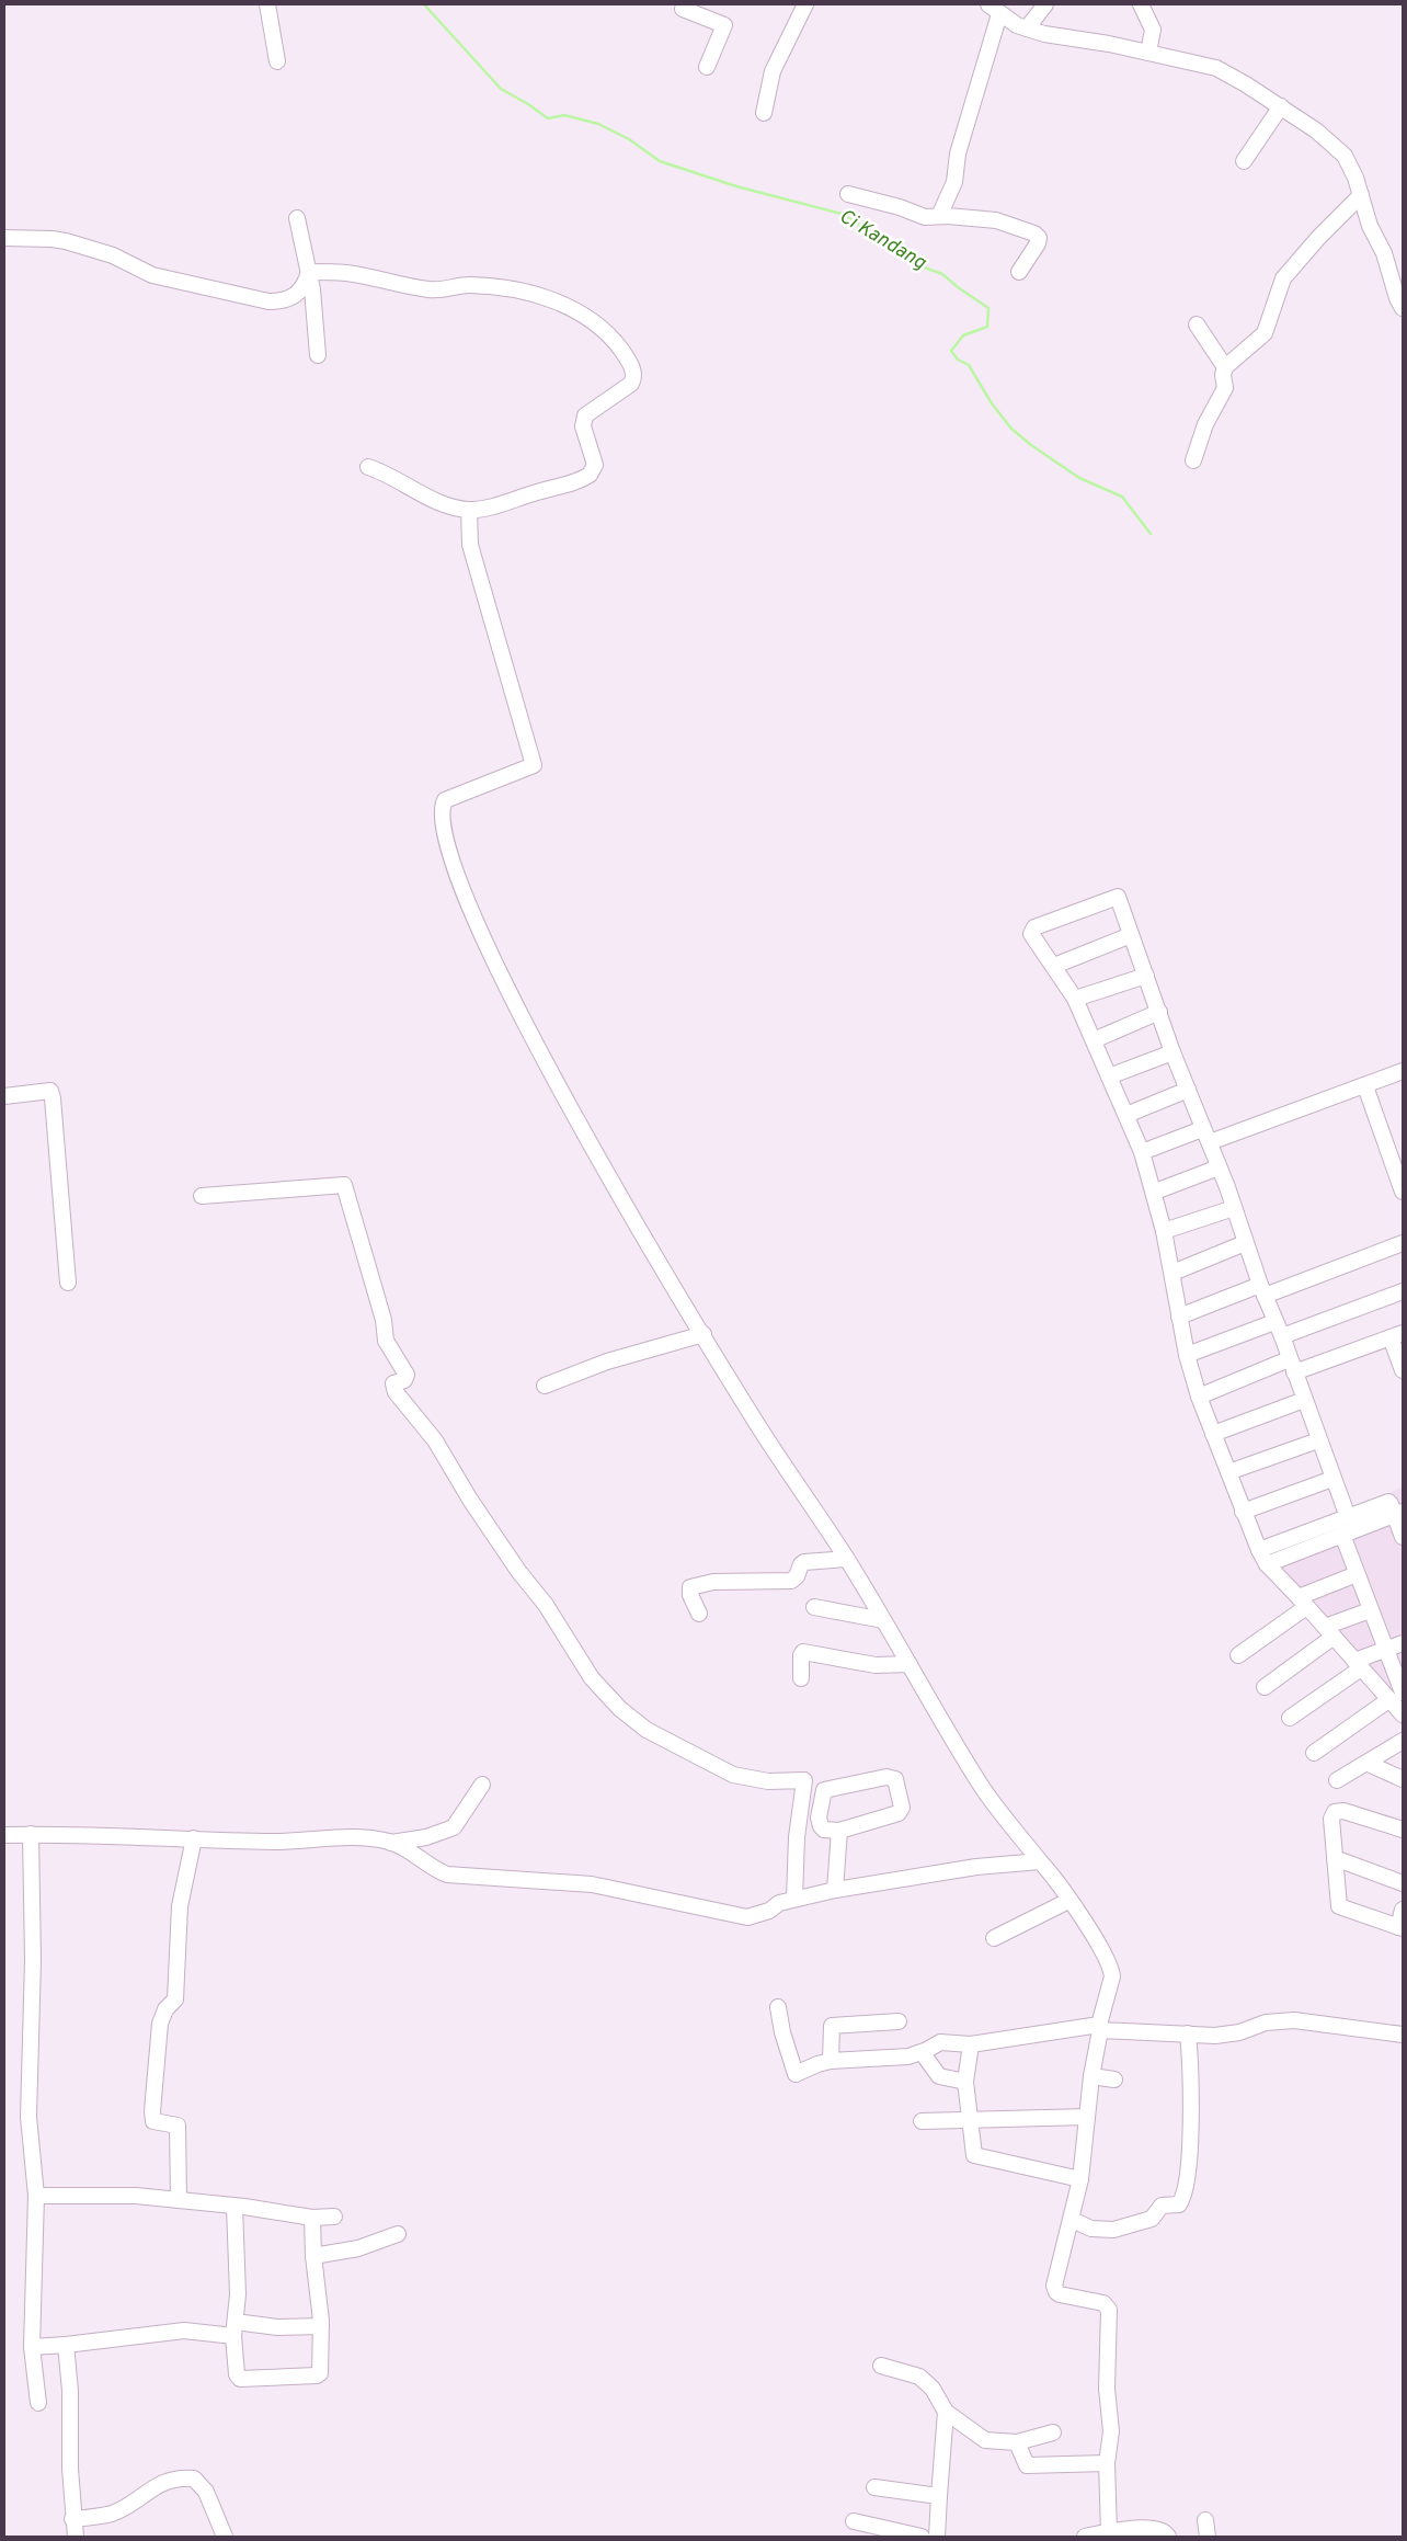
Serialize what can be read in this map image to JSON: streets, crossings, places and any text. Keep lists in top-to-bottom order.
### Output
{
  "water": ["Ci Kandang"]
}
